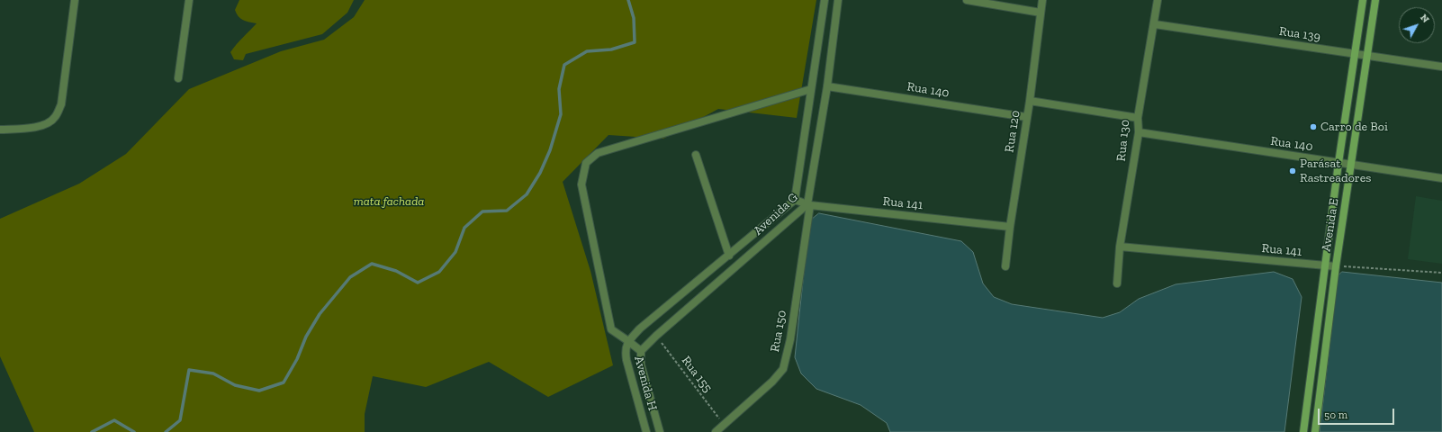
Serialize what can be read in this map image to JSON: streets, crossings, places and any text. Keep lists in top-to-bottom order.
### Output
{
  "streets": {
    "main road": ["Avenida E"],
    "street": [
      "Rua 139",
      "Rua 140",
      "Rua 120",
      "Rua 130",
      "Rua 141",
      "Avenida G",
      "Rua 150",
      "Avenida H"
    ],
    "path": ["Rua 155"]
  },
  "crossings": [
    ["Rua 139", "Rua 130"],
    ["Rua 139", "Avenida E"],
    ["Rua 140", "Rua 120"],
    ["Rua 140", "Rua 130"],
    ["Rua 140", "Avenida G"],
    ["Rua 140", "Avenida E"],
    ["Rua 120", "Rua 141"],
    ["Rua 130", "Rua 141"],
    ["Rua 141", "Avenida G"],
    ["Rua 141", "Avenida E"],
    ["Rua 141", "Rua 150"],
    ["Avenida G", "Rua 150"],
    ["Avenida G", "Rua 155"],
    ["Avenida G", "Avenida H"],
    ["Rua 150", "Rua 155"]
  ],
  "parks": ["mata fachada"],
  "places": ["Carro de Boi", "Parásat Rastreadores"],
  "scale_bar": "50 m",
  "north": "top right"
}
